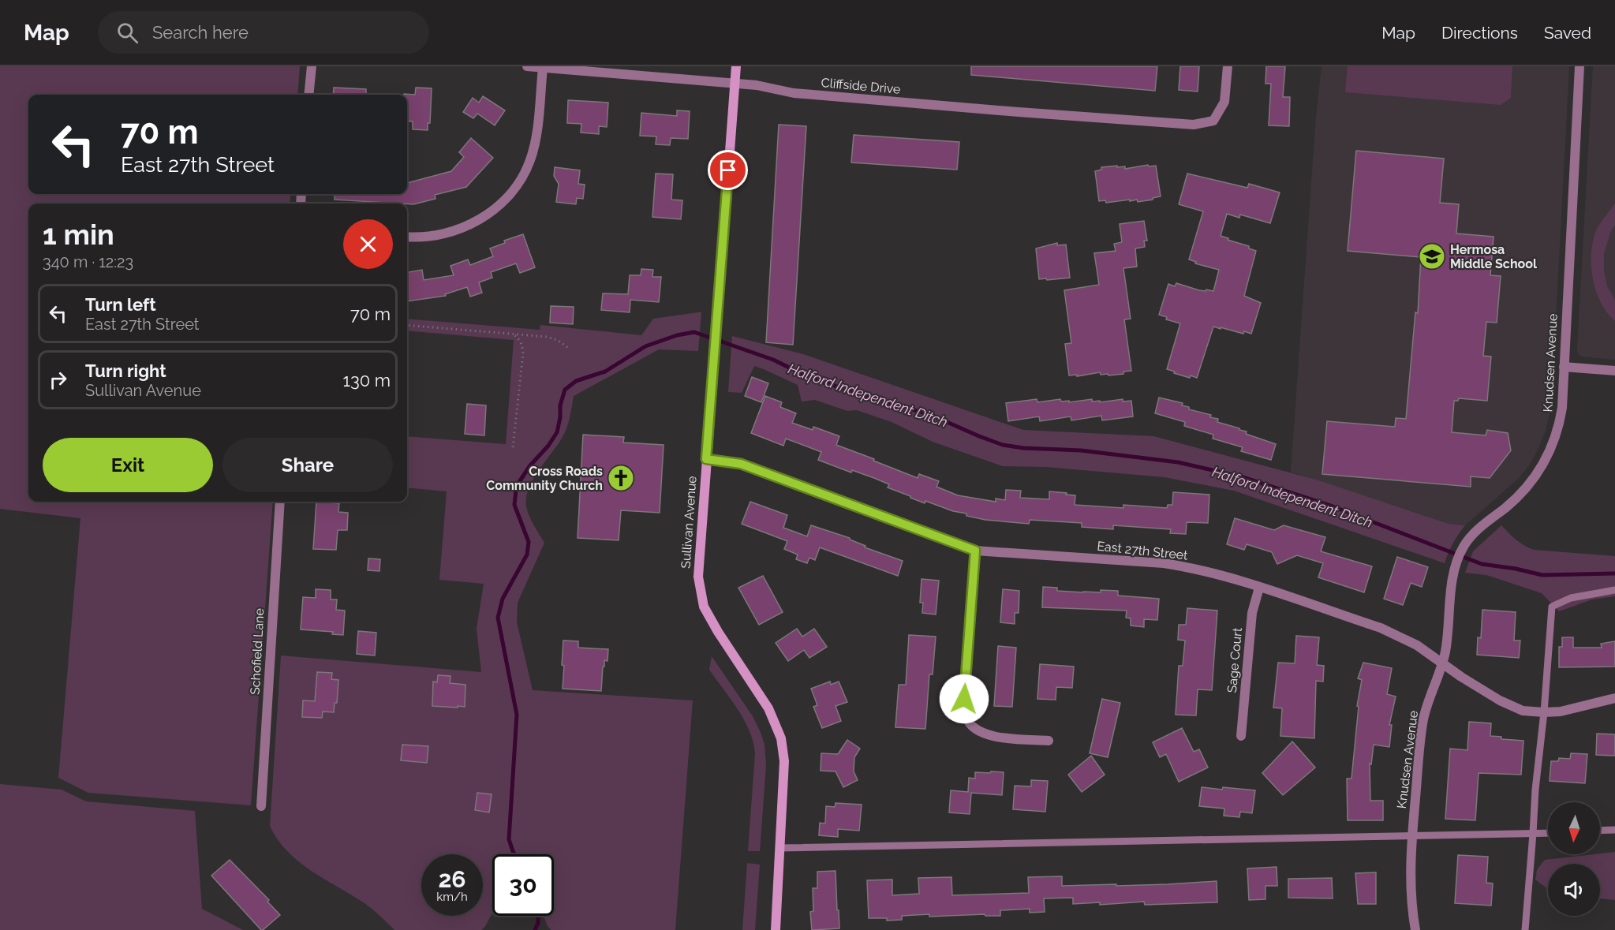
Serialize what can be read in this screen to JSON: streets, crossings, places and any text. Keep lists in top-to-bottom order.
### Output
{
  "streets": {
    "main road": ["Sullivan Avenue"],
    "street": [
      "Cliffside Drive",
      "Knudsen Avenue",
      "East 27th Street",
      "Schofield Lane",
      "Sage Court"
    ]
  },
  "crossings": [
    ["Cliffside Drive", "Sullivan Avenue"],
    ["Knudsen Avenue", "East 27th Street"],
    ["Sullivan Avenue", "East 27th Street"],
    ["East 27th Street", "Sage Court"]
  ],
  "water": ["Halford Independent Ditch"],
  "places": {
    "school or university": ["Hermosa Middle School"],
    "church": ["Cross Roads Community Church"]
  },
  "north": "bottom",
  "page": {
    "header": "Map",
    "search": "Search here",
    "nav": ["Map", "Directions", "Saved"],
    "turn": ["70 m", "East 27th Street"],
    "heading": ["1 min", "340 m · 12:23"],
    "list": [
      {
        "name": "Turn left",
        "note": "East 27th Street",
        "value": "70 m"
      },
      {
        "name": "Turn right",
        "note": "Sullivan Avenue",
        "value": "130 m"
      }
    ],
    "buttons": ["Exit", "Share"],
    "speed": "26 km/h",
    "limit": "30"
  }
}
